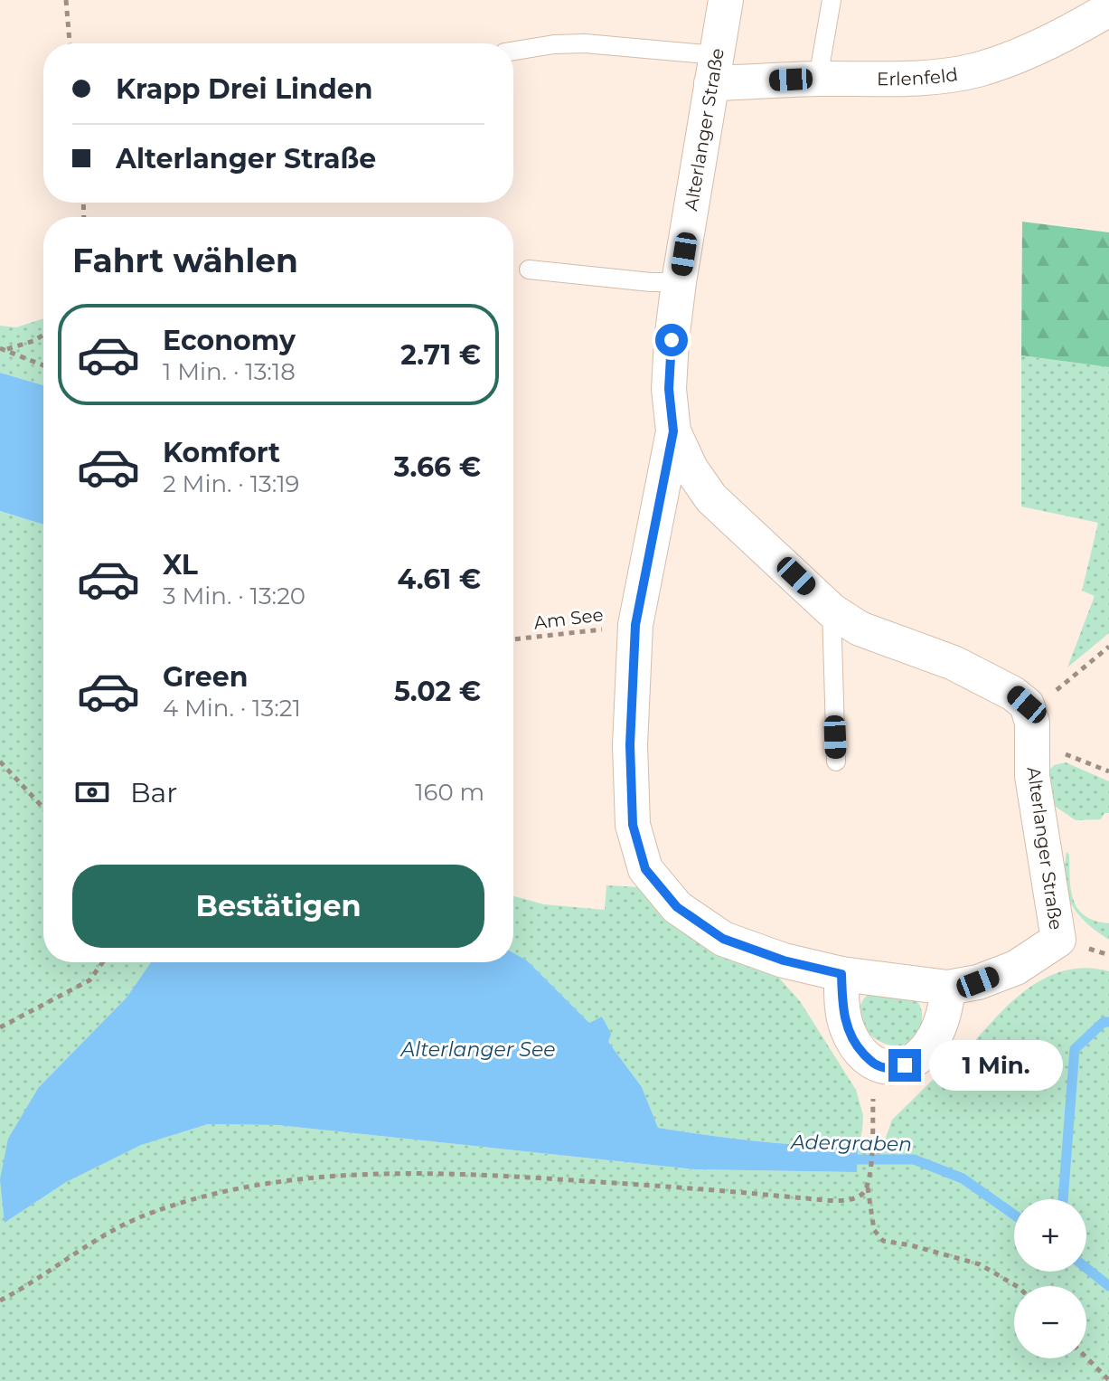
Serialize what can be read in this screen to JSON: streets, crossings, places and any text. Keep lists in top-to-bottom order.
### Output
{
  "streets": {
    "street": ["Erlenfeld", "Alterlanger Straße"],
    "path": ["Am See"]
  },
  "crossings": [
    ["Erlenfeld", "Alterlanger Straße"],
    ["Alterlanger Straße", "Am See"]
  ],
  "water": ["Alterlanger See", "Adergraben"],
  "page": {
    "banner": ["Krapp Drei Linden", "Alterlanger Straße"],
    "heading": "Fahrt wählen",
    "list": [
      {
        "name": "Economy",
        "note": "1 Min. · 13:18",
        "value": "2.71 €"
      },
      {
        "name": "Komfort",
        "note": "2 Min. · 13:19",
        "value": "3.66 €"
      },
      {
        "name": "XL",
        "note": "3 Min. · 13:20",
        "value": "4.61 €"
      },
      {
        "name": "Green",
        "note": "4 Min. · 13:21",
        "value": "5.02 €"
      }
    ],
    "pay": ["Bar", "160 m"],
    "buttons": "Bestätigen",
    "bubble": "1 Min.",
    "map_buttons": ["+", "−"]
  }
}
